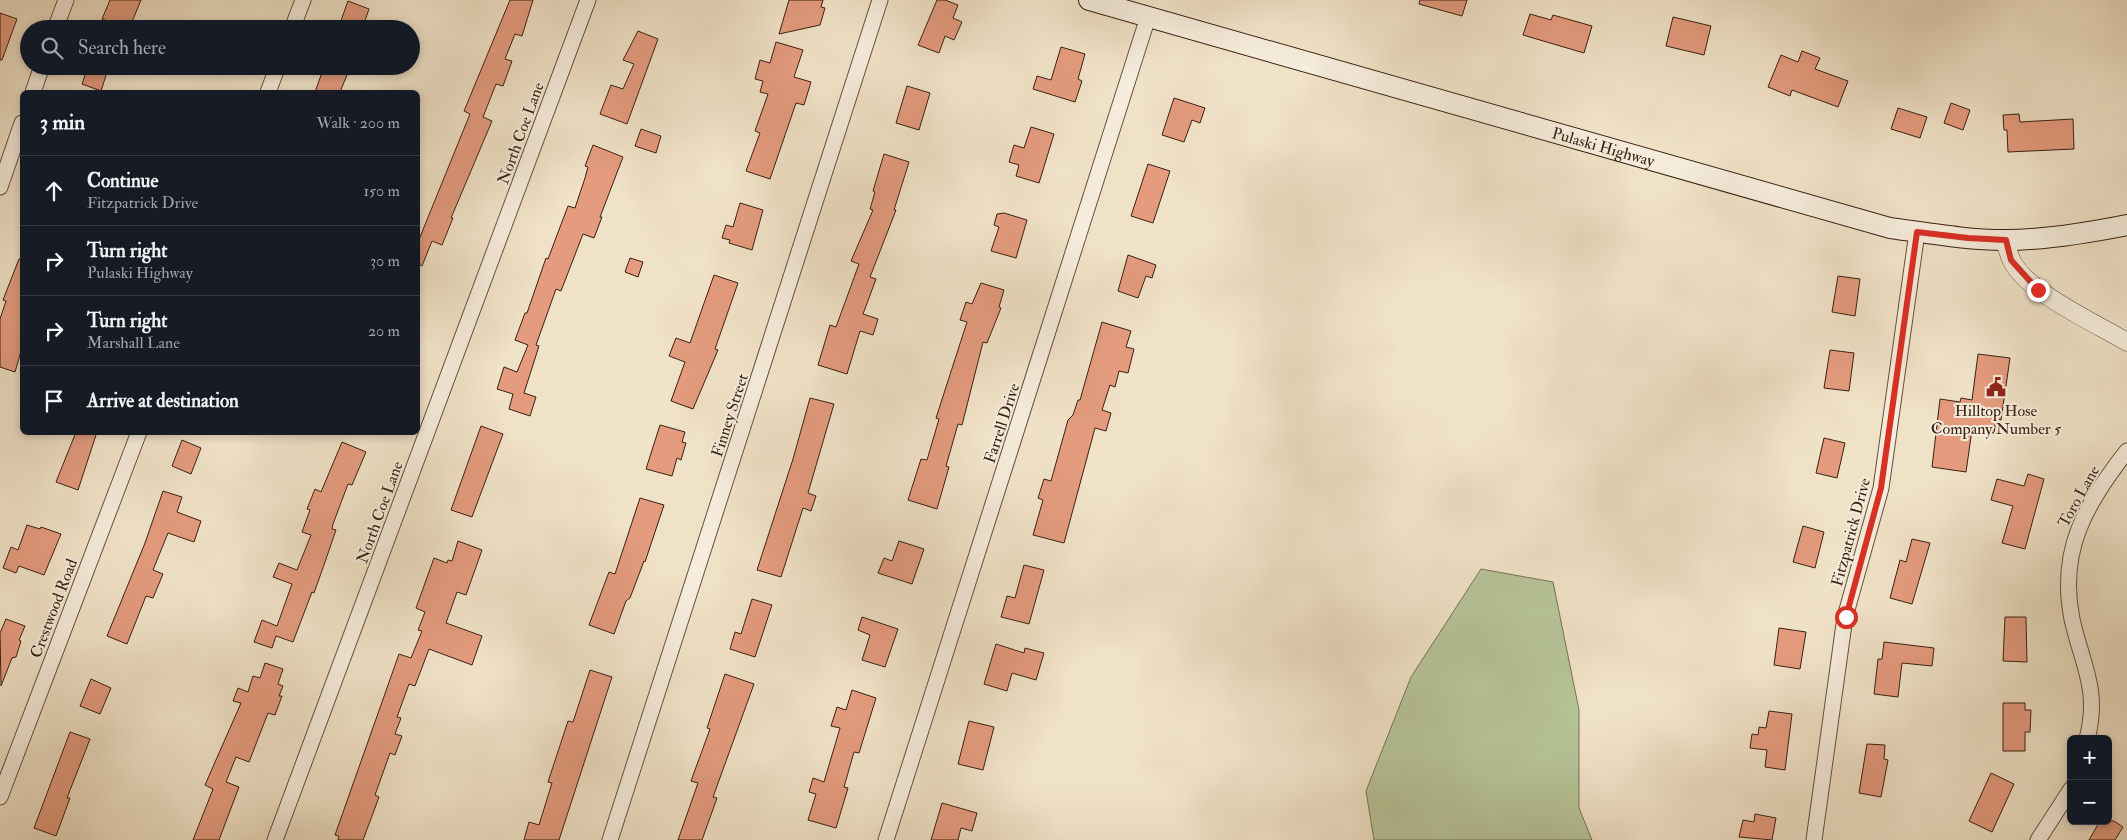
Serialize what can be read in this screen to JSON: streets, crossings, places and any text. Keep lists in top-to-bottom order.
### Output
{
  "streets": {
    "main road": ["Pulaski Highway"],
    "street": [
      "North Coe Lane",
      "Finney Street",
      "Farrell Drive",
      "Toro Lane",
      "Fitzpatrick Drive",
      "Crestwood Road"
    ]
  },
  "crossings": [
    ["Pulaski Highway", "Farrell Drive"],
    ["Pulaski Highway", "Fitzpatrick Drive"]
  ],
  "places": {
    "public building": ["Hilltop Hose Company Number 5"]
  },
  "page": {
    "search": "Search here",
    "heading": ["3 min", "Walk · 200 m"],
    "list": [
      ["Continue", "Fitzpatrick Drive", "150 m"],
      ["Turn right", "Pulaski Highway", "30 m"],
      ["Turn right", "Marshall Lane", "20 m"],
      "Arrive at destination"
    ],
    "map_buttons": ["+", "−"]
  }
}
